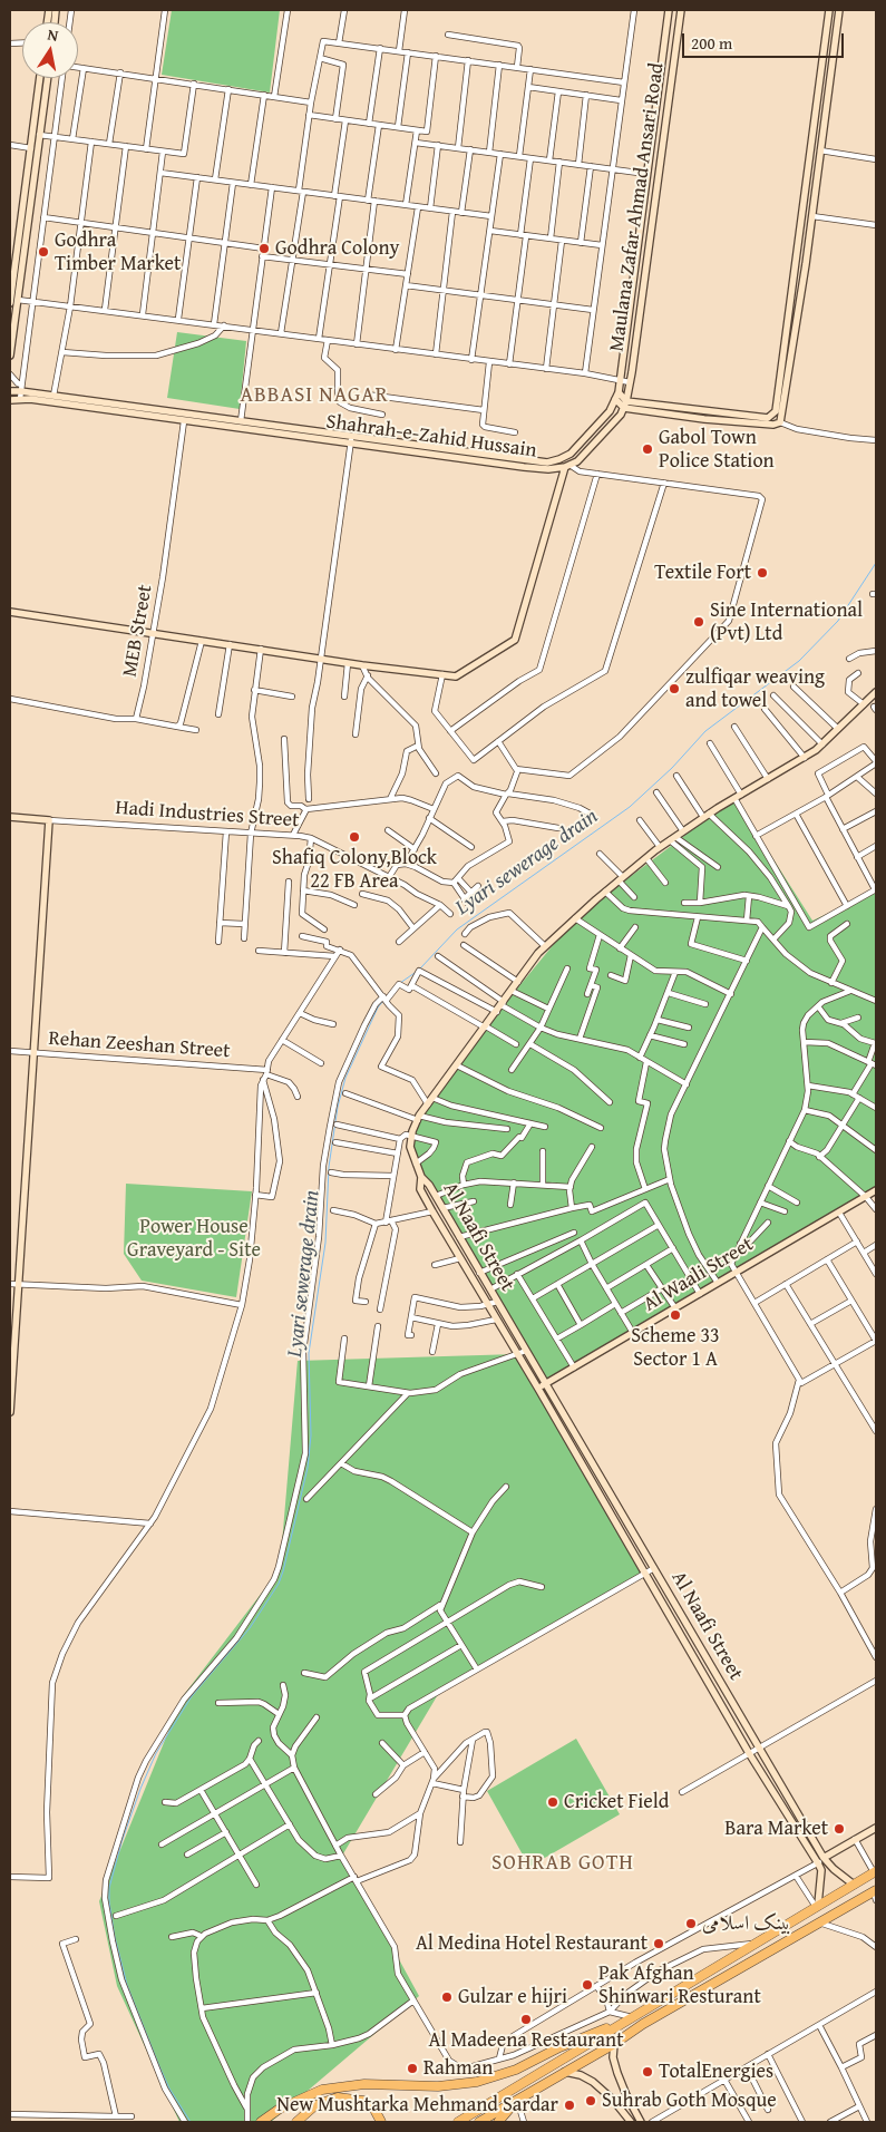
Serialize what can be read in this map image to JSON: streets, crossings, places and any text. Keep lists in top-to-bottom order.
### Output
{
  "streets": {
    "street": [
      "Maulana Zafar Ahmad Ansari Road",
      "Shahrah-e-Zahid Hussain",
      "MEB Street",
      "Hadi Industries Street",
      "Rehan Zeeshan Street",
      "Al Naafi Street",
      "Al Waali Street"
    ]
  },
  "crossings": [
    ["Maulana Zafar Ahmad Ansari Road", "Shahrah-e-Zahid Hussain"],
    ["Shahrah-e-Zahid Hussain", "MEB Street"],
    ["Al Naafi Street", "Al Waali Street"]
  ],
  "districts": ["ABBASI NAGAR", "SOHRAB GOTH"],
  "water": ["Lyari sewerage drain"],
  "parks": ["Power House Graveyard - Site"],
  "places": [
    "Godhra Colony",
    "Godhra Timber Market",
    "Gabol Town Police Station",
    "Textile Fort",
    "Sine International (Pvt) Ltd",
    "zulfiqar weaving and towel",
    "Shafiq Colony,Block 22 FB Area",
    "Scheme 33 Sector 1 A",
    "Cricket Field",
    "Bara Market",
    "بینک اسلامی",
    "Al Medina Hotel Restaurant",
    "Pak Afghan Shinwari Resturant",
    "Gulzar e hijri",
    "Al Madeena Restaurant",
    "Rahman",
    "TotalEnergies",
    "Suhrab Goth Mosque",
    "New Mushtarka Mehmand Sardar"
  ],
  "scale_bar": "200 m",
  "north": "top"
}
